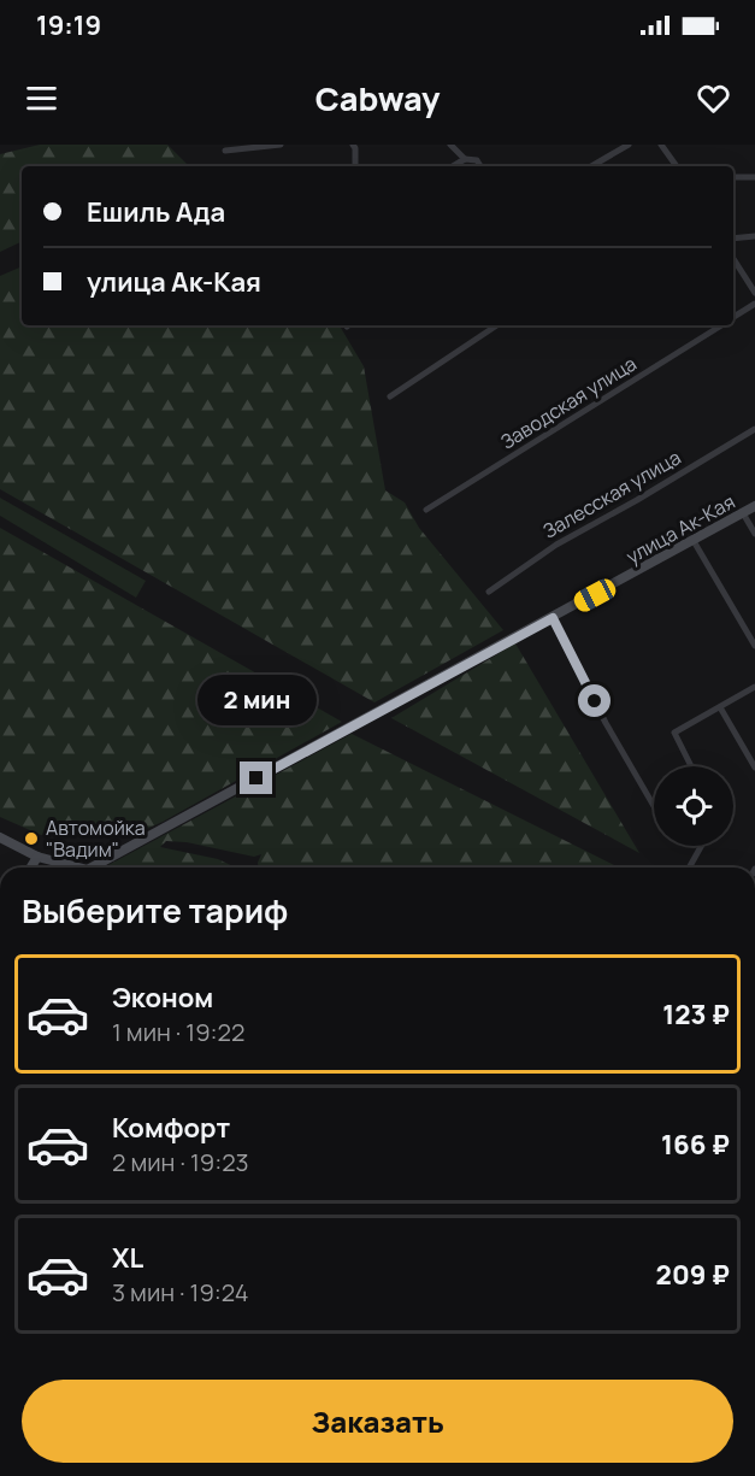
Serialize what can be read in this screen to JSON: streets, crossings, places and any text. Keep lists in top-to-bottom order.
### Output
{
  "streets": {
    "main road": ["улица Ак-Кая"],
    "street": ["Заводская улица", "Залесская улица"]
  },
  "places": ["Автомойка \"Вадим\""],
  "page": {
    "status": "19:19",
    "header": "Cabway",
    "banner": ["Ешиль Ада", "улица Ак-Кая"],
    "bubble": "2 мин",
    "heading": "Выберите тариф",
    "list": [
      {
        "name": "Эконом",
        "note": "1 мин · 19:22",
        "value": "123 ₽"
      },
      {
        "name": "Комфорт",
        "note": "2 мин · 19:23",
        "value": "166 ₽"
      },
      {
        "name": "XL",
        "note": "3 мин · 19:24",
        "value": "209 ₽"
      }
    ],
    "buttons": "Заказать"
  }
}
